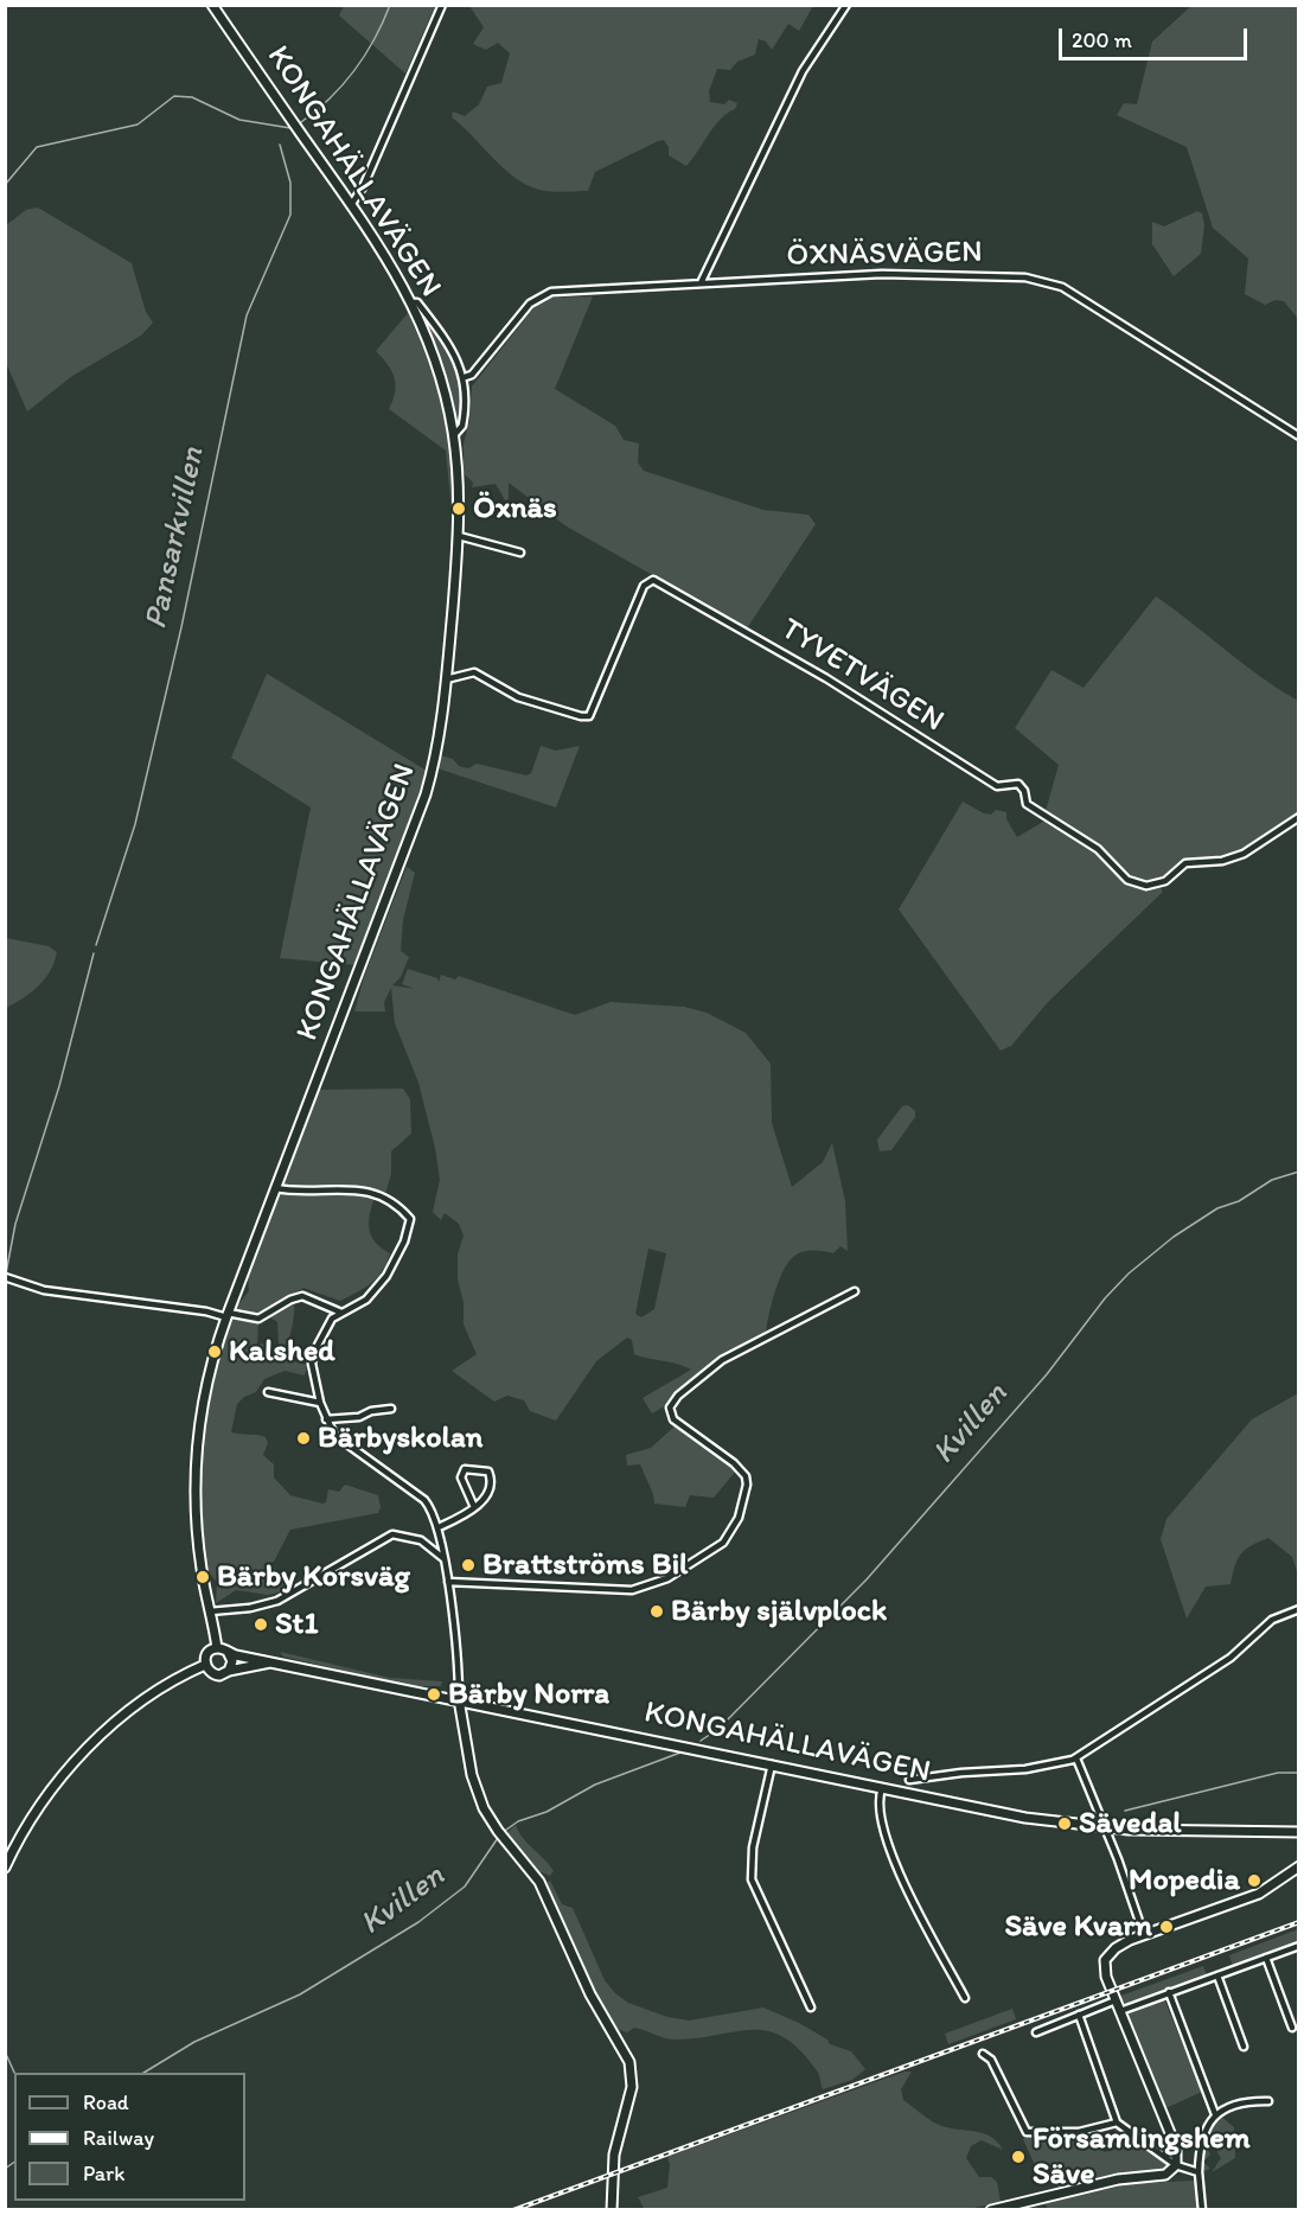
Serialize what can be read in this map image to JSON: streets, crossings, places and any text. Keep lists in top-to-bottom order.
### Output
{
  "streets": {
    "street": ["KONGAHÄLLAVÄGEN", "ÖXNÄSVÄGEN", "TYVETVÄGEN"]
  },
  "crossings": [
    ["KONGAHÄLLAVÄGEN", "TYVETVÄGEN"]
  ],
  "water": ["Pansarkvillen", "Kvillen"],
  "places": [
    "Öxnäs",
    "Kalshed",
    "Bärbyskolan",
    "Brattströms Bil",
    "Bärby Korsväg",
    "Bärby självplock",
    "St1",
    "Bärby Norra",
    "Sävedal",
    "Mopedia",
    "Säve Kvarn",
    "Församlingshem Säve"
  ],
  "legend": ["Road", "Railway", "Park"],
  "scale_bar": "200 m"
}
